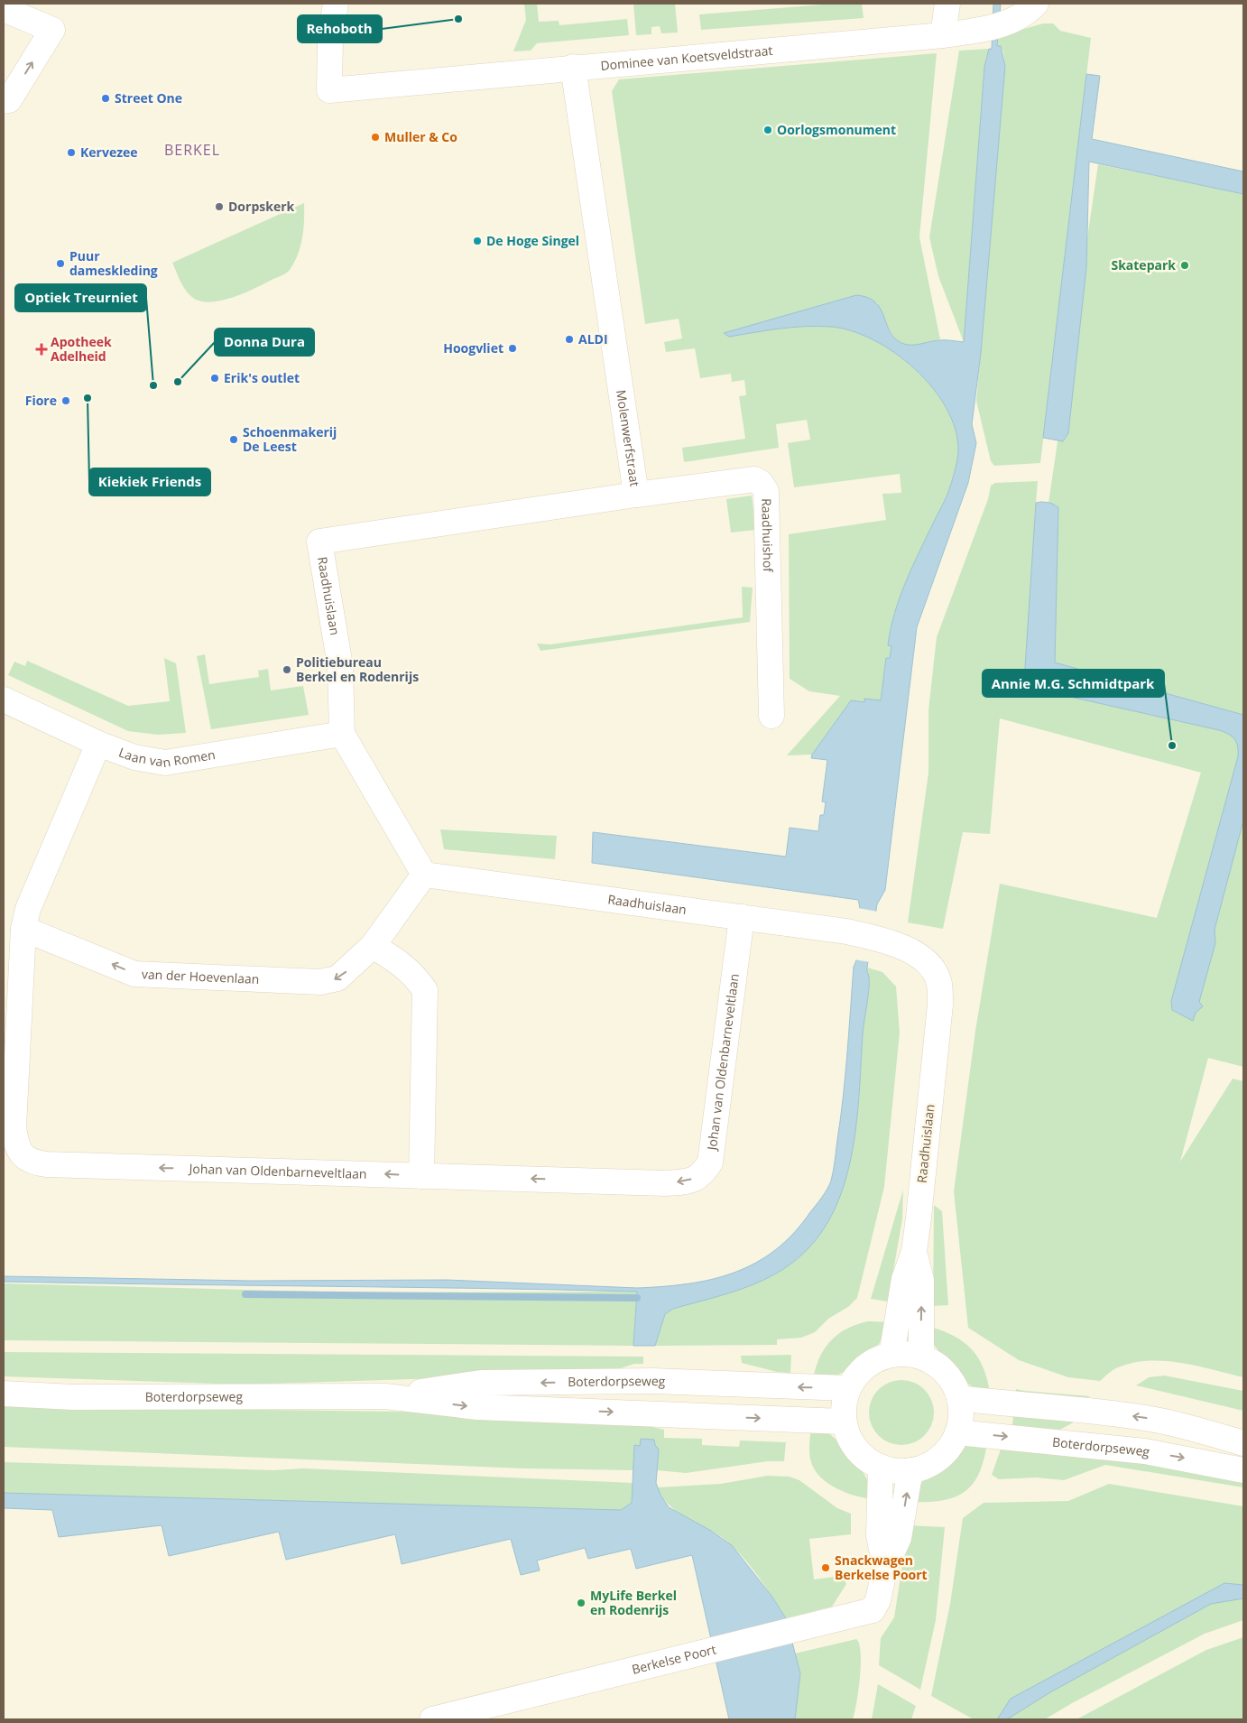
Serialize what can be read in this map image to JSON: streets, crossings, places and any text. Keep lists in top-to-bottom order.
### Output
{
  "streets": {
    "street": [
      "Dominee van Koetsveldstraat",
      "Molenwerfstraat",
      "Raadhuishof",
      "Raadhuislaan",
      "Laan van Romen",
      "van der Hoevenlaan",
      "Johan van Oldenbarneveltlaan",
      "Boterdorpseweg",
      "Berkelse Poort"
    ]
  },
  "crossings": [
    ["Dominee van Koetsveldstraat", "Molenwerfstraat"],
    ["Molenwerfstraat", "Raadhuishof"],
    ["Molenwerfstraat", "Raadhuislaan"],
    ["Raadhuislaan", "Laan van Romen"],
    ["Raadhuislaan", "van der Hoevenlaan"],
    ["Raadhuislaan", "Johan van Oldenbarneveltlaan"],
    ["Raadhuislaan", "Boterdorpseweg"],
    ["Raadhuislaan", "Berkelse Poort"],
    ["Laan van Romen", "Johan van Oldenbarneveltlaan"],
    ["van der Hoevenlaan", "Johan van Oldenbarneveltlaan"],
    ["Boterdorpseweg", "Berkelse Poort"]
  ],
  "one_way": ["van der Hoevenlaan"],
  "districts": ["BERKEL"],
  "places": {
    "other": [
      "Rehoboth",
      "Street One",
      "Oorlogsmonument",
      "Muller & Co",
      "Kervezee",
      "Dorpskerk",
      "De Hoge Singel",
      "Puur dameskleding",
      "Skatepark",
      "ALDI",
      "Hoogvliet",
      "Erik's outlet",
      "Donna Dura",
      "Optiek Treurniet",
      "Kiekiek Friends",
      "Fiore",
      "Schoenmakerij De Leest",
      "Politiebureau Berkel en Rodenrijs",
      "Annie M.G. Schmidtpark",
      "Snackwagen Berkelse Poort",
      "MyLife Berkel en Rodenrijs"
    ],
    "health": ["Apotheek Adelheid"]
  }
}
